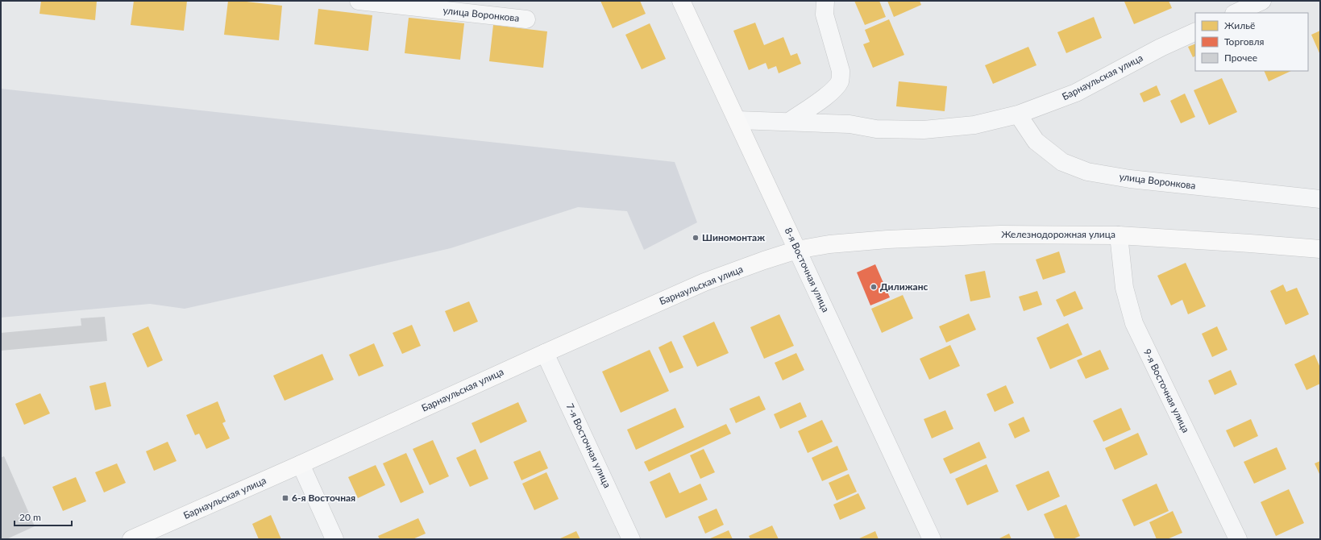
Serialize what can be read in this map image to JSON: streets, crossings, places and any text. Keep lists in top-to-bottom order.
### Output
{
  "streets": {
    "main road": ["Барнаульская улица", "Железнодорожная улица", "8-я Восточная улица"],
    "street": ["улица Воронкова", "9-я Восточная улица", "7-я Восточная улица"]
  },
  "crossings": [
    ["улица Воронкова", "Барнаульская улица"],
    ["Барнаульская улица", "Железнодорожная улица"],
    ["Барнаульская улица", "8-я Восточная улица"],
    ["Барнаульская улица", "7-я Восточная улица"],
    ["Железнодорожная улица", "8-я Восточная улица"],
    ["Железнодорожная улица", "9-я Восточная улица"]
  ],
  "places": {
    "other": ["Шиномонтаж", "Дилижанс"],
    "transit": ["6-я Восточная"]
  },
  "legend": ["Жильё", "Торговля", "Прочее"],
  "scale_bar": "20 m"
}
